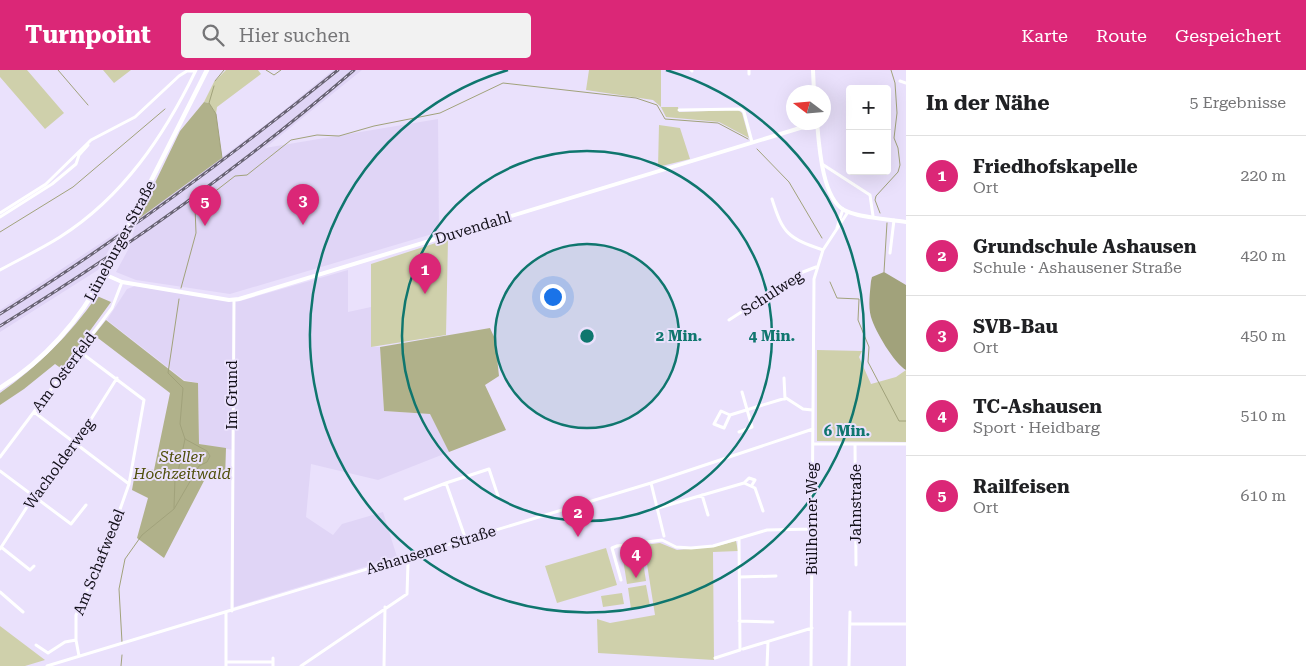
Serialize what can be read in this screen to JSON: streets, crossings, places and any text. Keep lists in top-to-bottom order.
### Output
{
  "streets": {
    "main road": ["Lüneburger Straße"],
    "street": [
      "Duvendahl",
      "Schulweg",
      "Am Osterfeld",
      "Im Grund",
      "Wacholderweg",
      "Jahnstraße",
      "Büllhorner Weg",
      "Ashausener Straße",
      "Am Schafwedel"
    ]
  },
  "crossings": [
    ["Duvendahl", "Lüneburger Straße"],
    ["Duvendahl", "Am Osterfeld"],
    ["Duvendahl", "Im Grund"],
    ["Schulweg", "Büllhorner Weg"],
    ["Am Osterfeld", "Am Schafwedel"],
    ["Im Grund", "Ashausener Straße"],
    ["Wacholderweg", "Am Schafwedel"],
    ["Büllhorner Weg", "Ashausener Straße"],
    ["Ashausener Straße", "Am Schafwedel"]
  ],
  "parks": ["Steller Hochzeitwald"],
  "north": "left",
  "page": {
    "header": "Turnpoint",
    "search": "Hier suchen",
    "nav": ["Karte", "Route", "Gespeichert"],
    "heading": ["In der Nähe", "5 Ergebnisse"],
    "map_buttons": ["+", "−"],
    "list": [
      {
        "mark": "1",
        "name": "Friedhofskapelle",
        "note": "Ort",
        "value": "220 m"
      },
      {
        "mark": "2",
        "name": "Grundschule Ashausen",
        "note": "Schule · Ashausener Straße",
        "value": "420 m"
      },
      {
        "mark": "3",
        "name": "SVB-Bau",
        "note": "Ort",
        "value": "450 m"
      },
      {
        "mark": "4",
        "name": "TC-Ashausen",
        "note": "Sport · Heidbarg",
        "value": "510 m"
      },
      {
        "mark": "5",
        "name": "Railfeisen",
        "note": "Ort",
        "value": "610 m"
      }
    ],
    "pins": [
      "3",
      "5",
      "1",
      "2",
      "4"
    ]
  },
  "rings": ["2 Min.", "4 Min.", "6 Min."]
}
